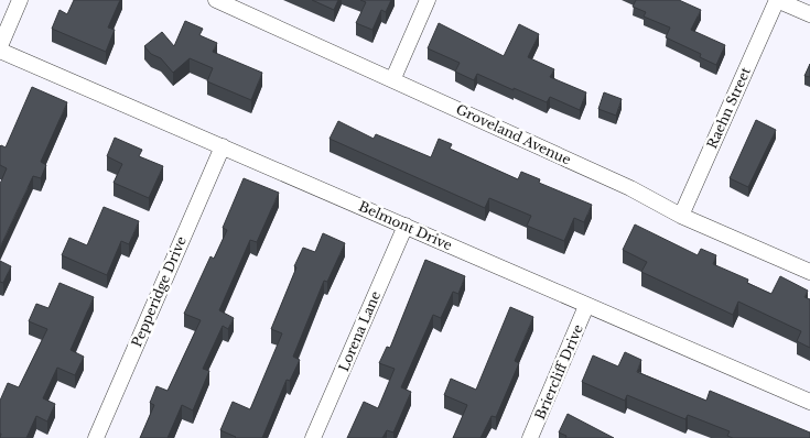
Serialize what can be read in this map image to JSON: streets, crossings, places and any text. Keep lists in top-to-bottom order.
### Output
{
  "streets": {
    "street": [
      "Raehn Street",
      "Groveland Avenue",
      "Belmont Drive",
      "Pepperidge Drive",
      "Lorena Lane",
      "Briercliff Drive"
    ]
  },
  "crossings": [
    ["Raehn Street", "Groveland Avenue"],
    ["Belmont Drive", "Pepperidge Drive"],
    ["Belmont Drive", "Lorena Lane"],
    ["Belmont Drive", "Briercliff Drive"]
  ]
}
